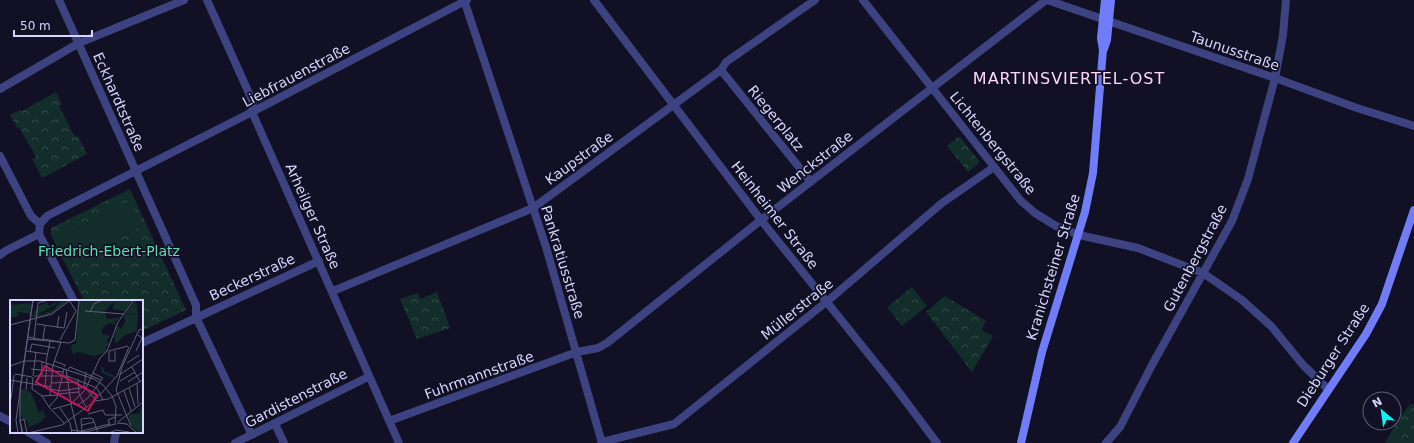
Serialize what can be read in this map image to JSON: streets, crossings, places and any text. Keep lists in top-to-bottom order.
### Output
{
  "streets": {
    "main road": ["Kranichsteiner Straße", "Dieburger Straße"],
    "street": [
      "Taunusstraße",
      "Liebfrauenstraße",
      "Eckhardtstraße",
      "Riegerplatz",
      "Lichtenbergstraße",
      "Kaupstraße",
      "Wenckstraße",
      "Heinheimer Straße",
      "Arheilger Straße",
      "Gutenbergstraße",
      "Pankratiusstraße",
      "Beckerstraße",
      "Müllerstraße",
      "Fuhrmannstraße",
      "Gardistenstraße"
    ]
  },
  "crossings": [
    ["Taunusstraße", "Wenckstraße"],
    ["Taunusstraße", "Gutenbergstraße"],
    ["Taunusstraße", "Kranichsteiner Straße"],
    ["Liebfrauenstraße", "Eckhardtstraße"],
    ["Liebfrauenstraße", "Arheilger Straße"],
    ["Liebfrauenstraße", "Pankratiusstraße"],
    ["Riegerplatz", "Kaupstraße"],
    ["Riegerplatz", "Wenckstraße"],
    ["Lichtenbergstraße", "Wenckstraße"],
    ["Lichtenbergstraße", "Gutenbergstraße"],
    ["Lichtenbergstraße", "Kranichsteiner Straße"],
    ["Lichtenbergstraße", "Müllerstraße"],
    ["Lichtenbergstraße", "Dieburger Straße"],
    ["Kaupstraße", "Heinheimer Straße"],
    ["Kaupstraße", "Arheilger Straße"],
    ["Kaupstraße", "Pankratiusstraße"],
    ["Wenckstraße", "Heinheimer Straße"],
    ["Wenckstraße", "Pankratiusstraße"],
    ["Wenckstraße", "Fuhrmannstraße"],
    ["Heinheimer Straße", "Müllerstraße"],
    ["Arheilger Straße", "Beckerstraße"],
    ["Arheilger Straße", "Fuhrmannstraße"],
    ["Arheilger Straße", "Gardistenstraße"],
    ["Pankratiusstraße", "Müllerstraße"],
    ["Pankratiusstraße", "Fuhrmannstraße"]
  ],
  "districts": ["MARTINSVIERTEL-OST"],
  "parks": ["Friedrich-Ebert-Platz"],
  "scale_bar": "50 m",
  "north": "top left"
}
